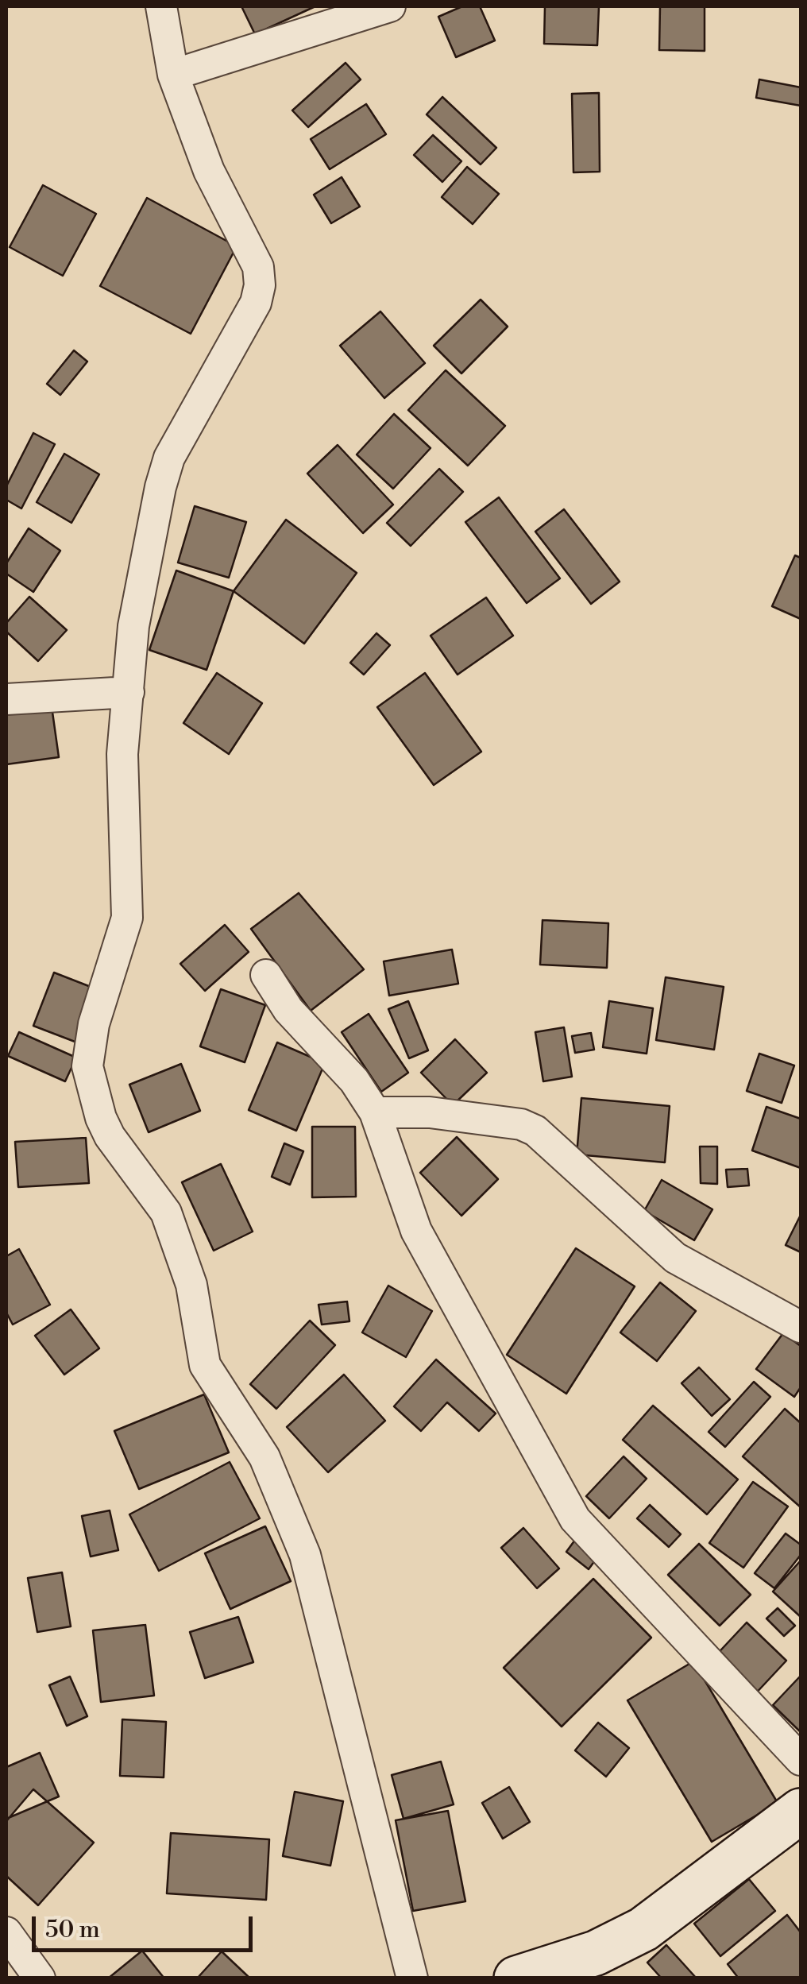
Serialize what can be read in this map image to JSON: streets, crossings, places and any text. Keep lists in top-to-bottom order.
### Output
{
  "scale_bar": "50 m"
}
